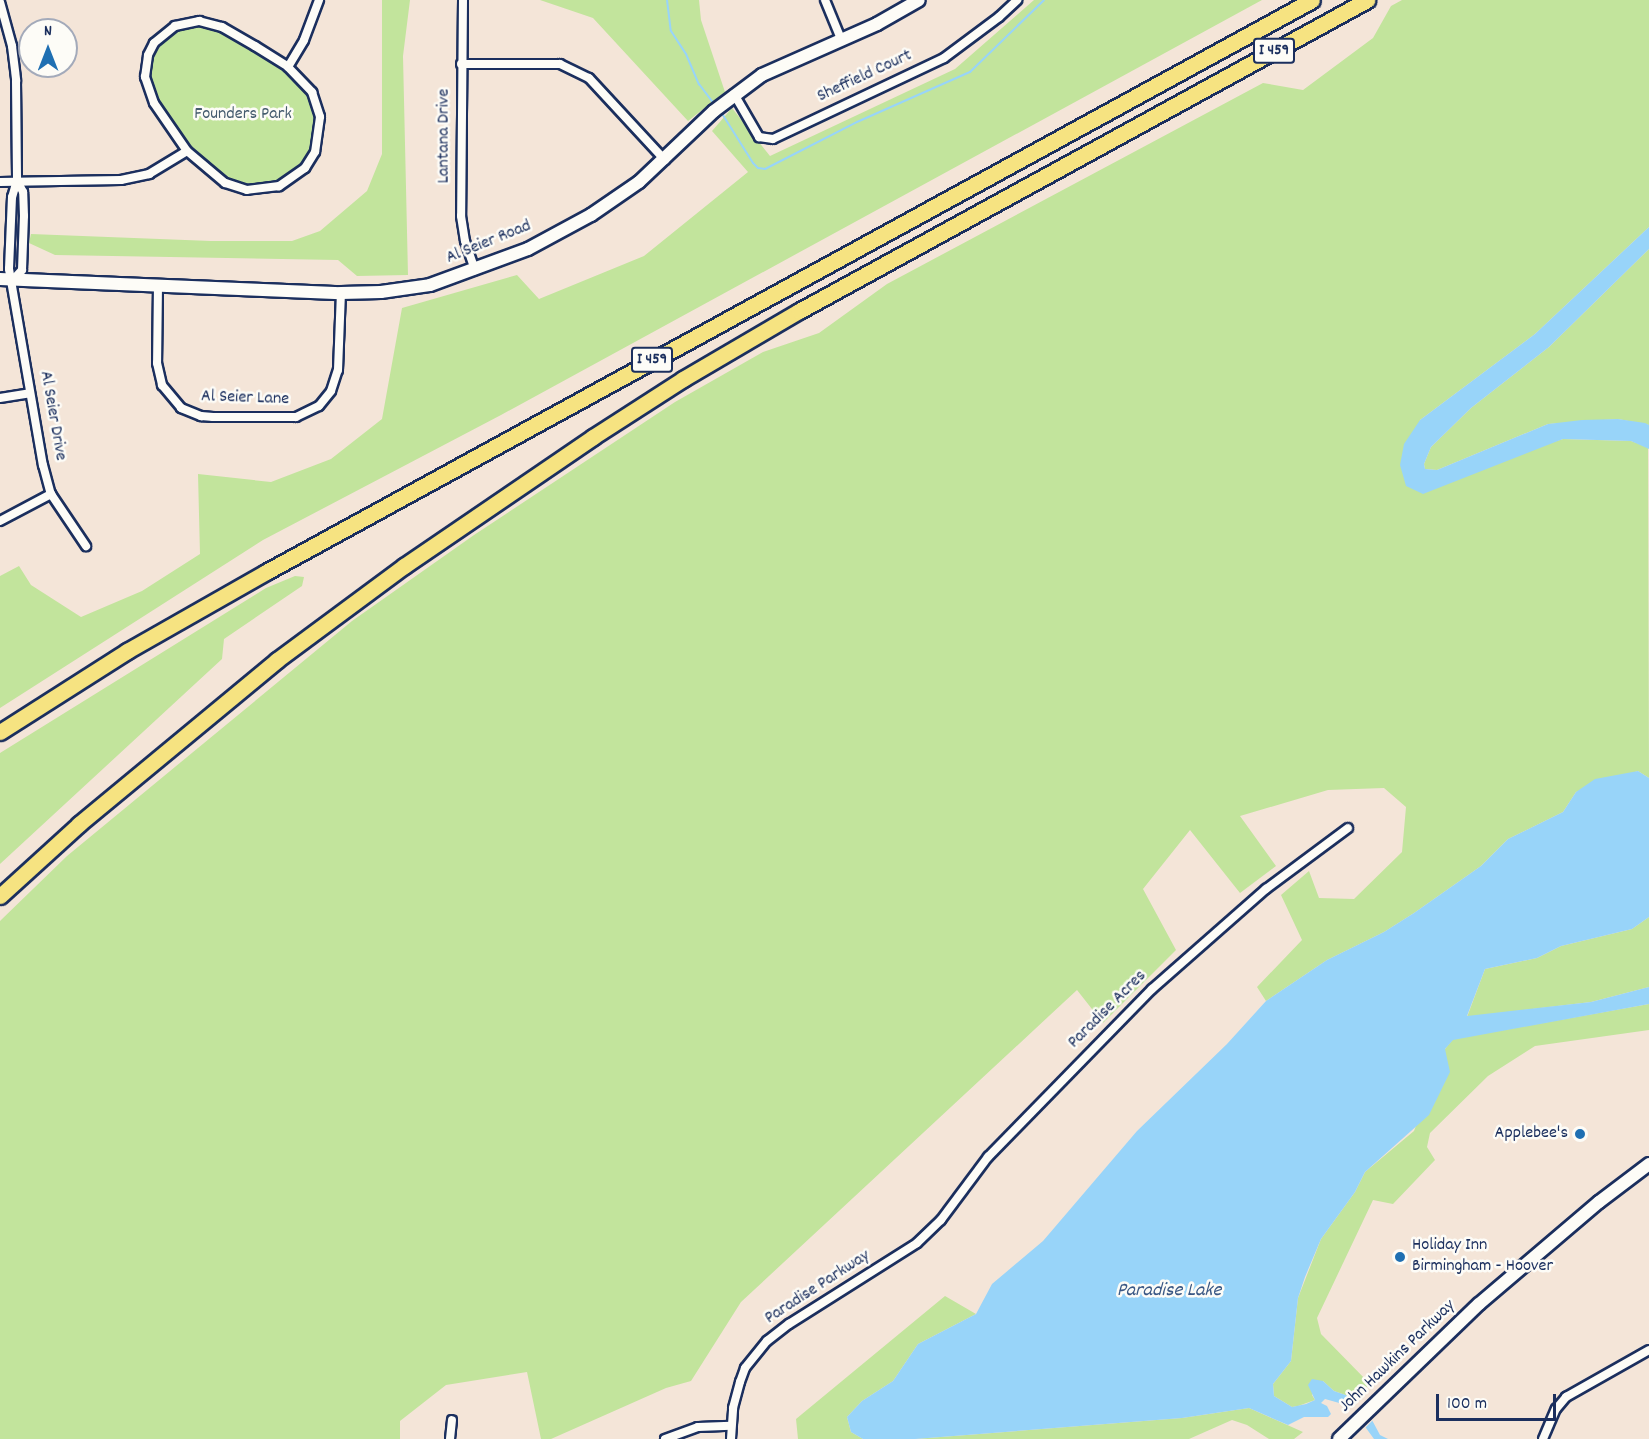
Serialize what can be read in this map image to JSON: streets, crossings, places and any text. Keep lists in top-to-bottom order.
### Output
{
  "streets": {
    "highway": ["I 459"],
    "street": [
      "Sheffield Court",
      "Lantana Drive",
      "Al Seier Road",
      "Al Seier Lane",
      "Al Seier Drive",
      "Paradise Acres",
      "Paradise Parkway",
      "John Hawkins Parkway"
    ]
  },
  "crossings": [
    ["Sheffield Court", "Al Seier Road"],
    ["Lantana Drive", "Al Seier Road"],
    ["Al Seier Road", "Al Seier Lane"],
    ["Al Seier Road", "Al Seier Drive"],
    ["Paradise Acres", "Paradise Parkway"]
  ],
  "water": ["Paradise Lake"],
  "parks": ["Founders Park"],
  "places": ["Applebee's", "Holiday Inn Birmingham - Hoover"],
  "scale_bar": "100 m",
  "north": "top"
}
